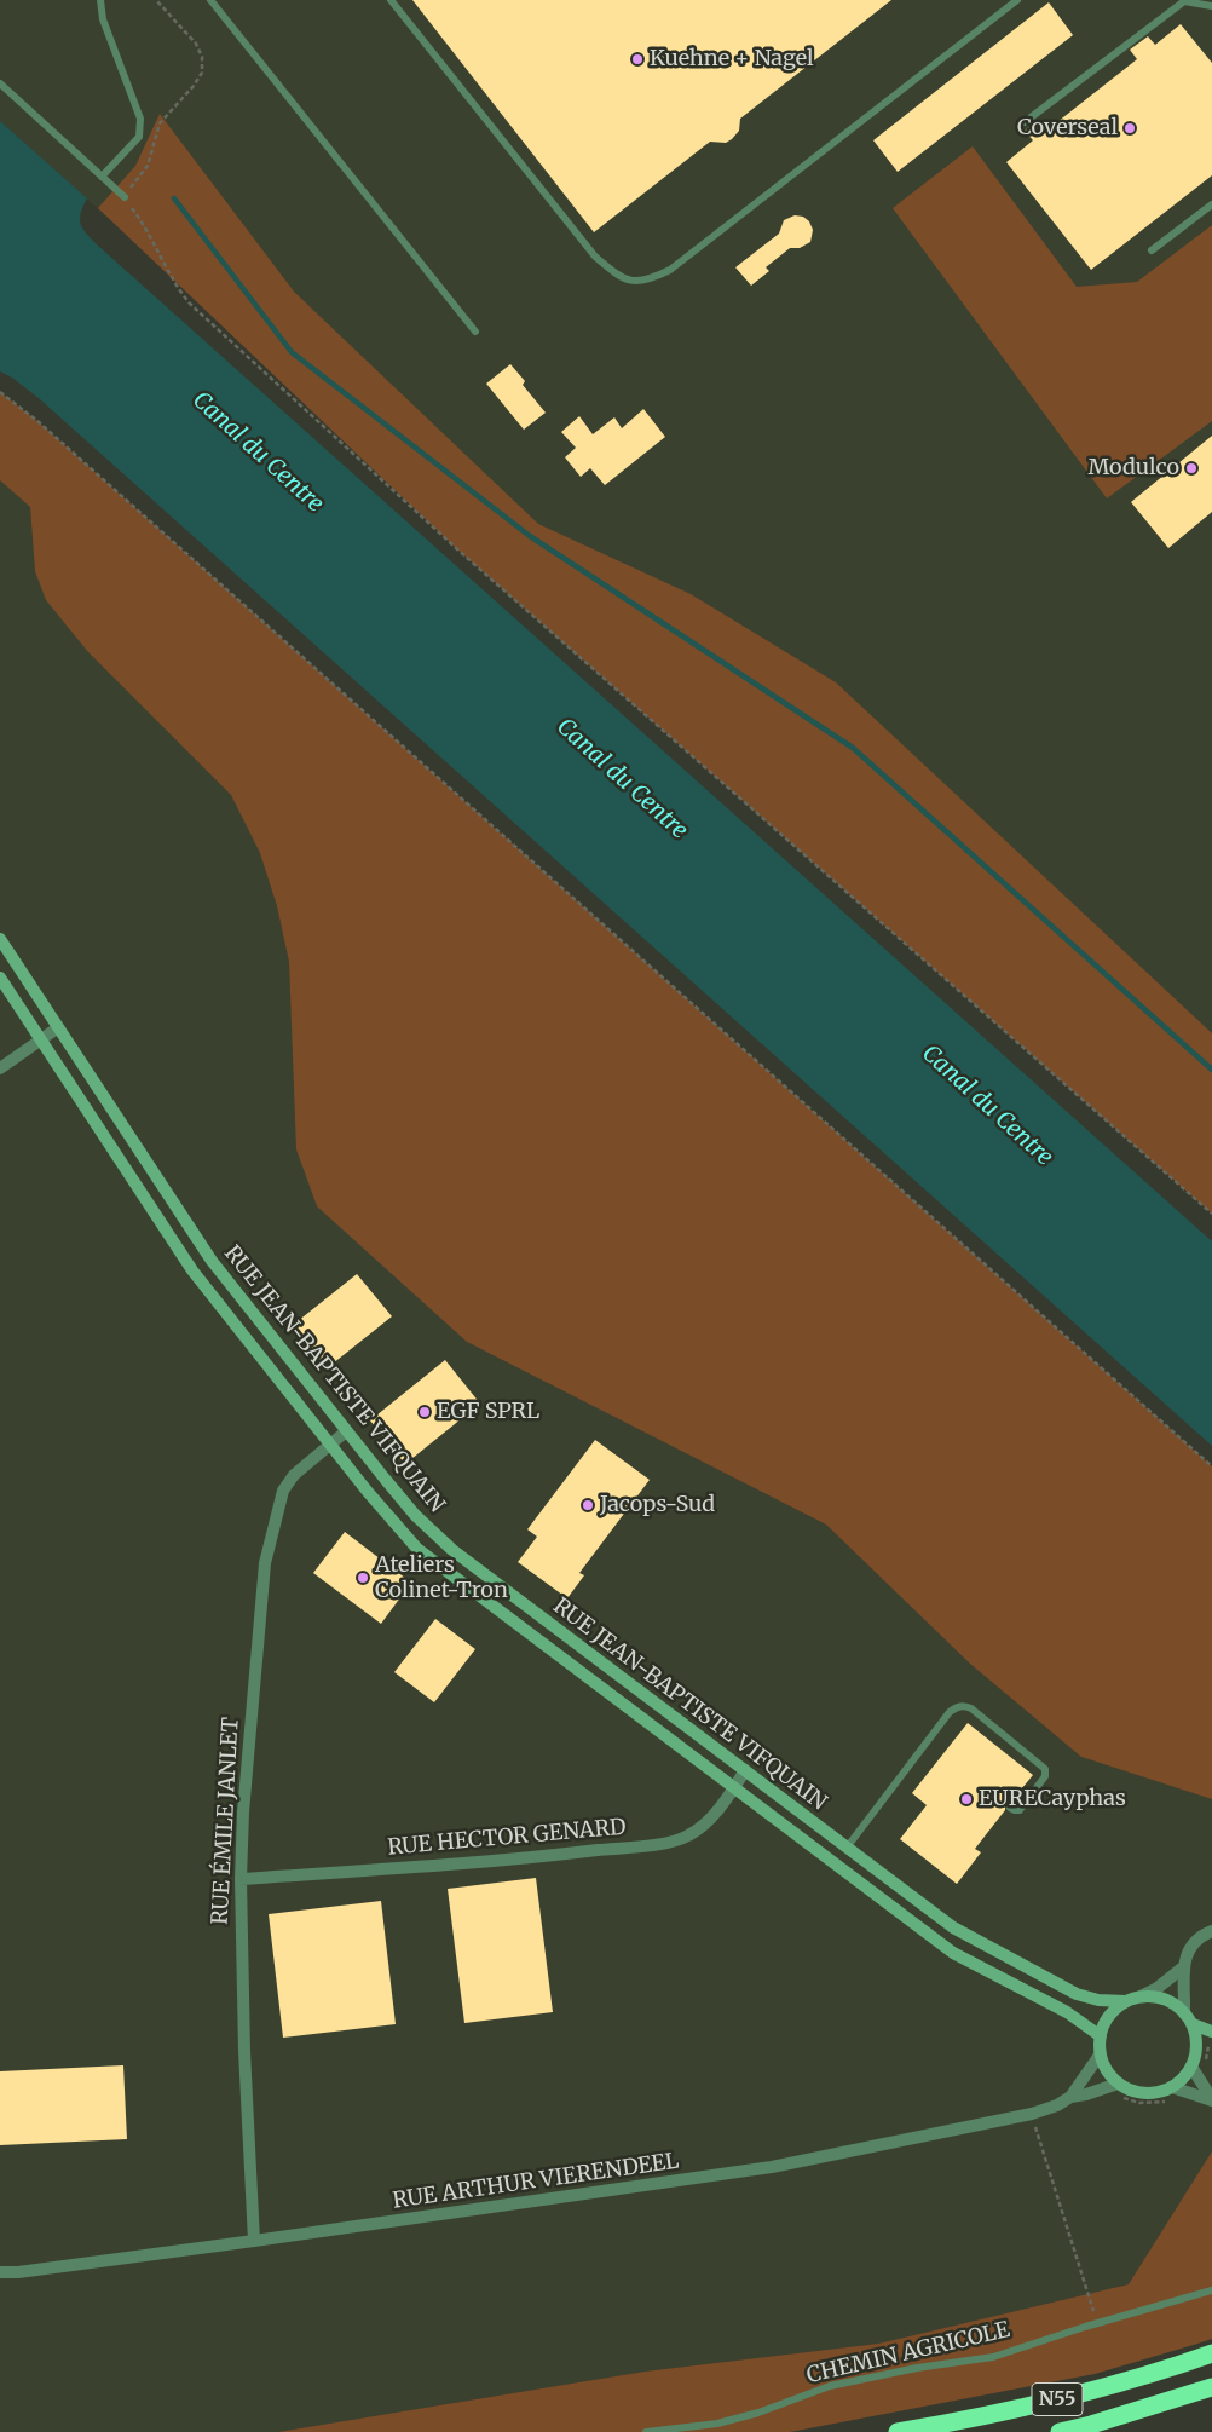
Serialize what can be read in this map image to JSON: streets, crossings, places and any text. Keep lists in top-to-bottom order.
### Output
{
  "streets": {
    "highway": ["N55"],
    "street": [
      "RUE JEAN-BAPTISTE VIFQUAIN",
      "RUE ÉMILE JANLET",
      "RUE HECTOR GENARD",
      "RUE ARTHUR VIERENDEEL"
    ],
    "lane": ["CHEMIN AGRICOLE"]
  },
  "crossings": [
    ["RUE JEAN-BAPTISTE VIFQUAIN", "RUE ÉMILE JANLET"],
    ["RUE JEAN-BAPTISTE VIFQUAIN", "RUE HECTOR GENARD"],
    ["RUE JEAN-BAPTISTE VIFQUAIN", "RUE ARTHUR VIERENDEEL"],
    ["RUE ÉMILE JANLET", "RUE HECTOR GENARD"],
    ["RUE ÉMILE JANLET", "RUE ARTHUR VIERENDEEL"]
  ],
  "water": ["Canal du Centre"],
  "places": [
    "Kuehne + Nagel",
    "Coverseal",
    "Modulco",
    "EGF SPRL",
    "Jacops-Sud",
    "Ateliers Colinet-Tron",
    "EURECayphas"
  ]
}
